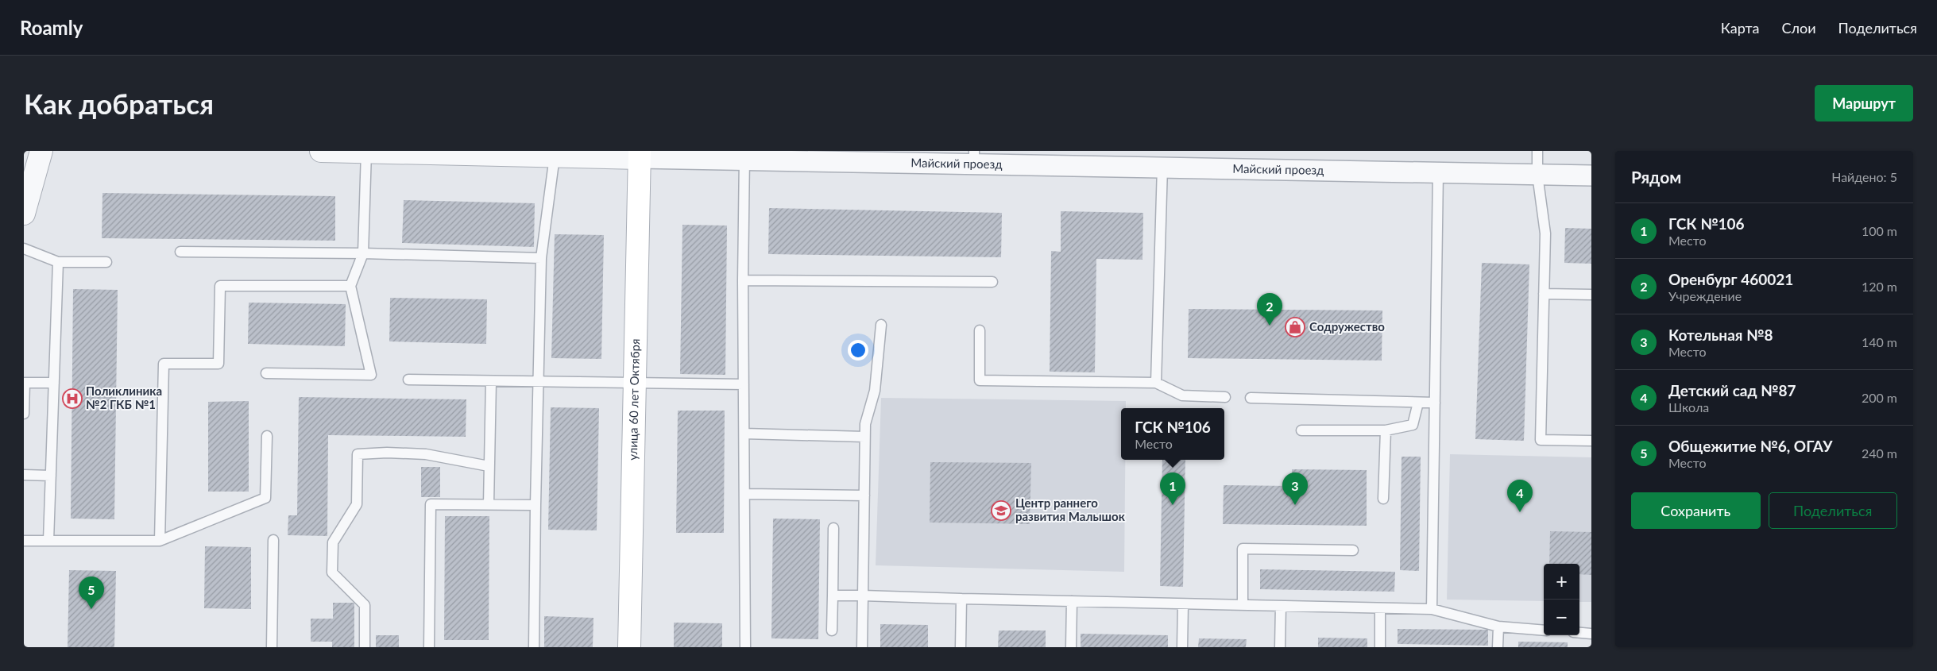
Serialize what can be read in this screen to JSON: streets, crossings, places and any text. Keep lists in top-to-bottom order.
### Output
{
  "streets": {
    "main road": ["улица 60 лет Октября"],
    "street": ["Майский проезд"]
  },
  "crossings": [
    ["Майский проезд", "улица 60 лет Октября"]
  ],
  "places": {
    "shop": ["Содружество"],
    "hospital": ["Поликлиника №2 ГКБ №1"],
    "school or university": ["Центр раннего развития Малышок"]
  },
  "page": {
    "header": "Roamly",
    "nav": ["Карта", "Слои", "Поделиться"],
    "buttons": [
      "Маршрут",
      ["Сохранить", "Поделиться"]
    ],
    "title": "Как добраться",
    "heading": ["Рядом", "Найдено: 5"],
    "list": [
      {
        "mark": "1",
        "name": "ГСК №106",
        "note": "Место",
        "value": "100 m"
      },
      {
        "mark": "2",
        "name": "Оренбург 460021",
        "note": "Учреждение",
        "value": "120 m"
      },
      {
        "mark": "3",
        "name": "Котельная №8",
        "note": "Место",
        "value": "140 m"
      },
      {
        "mark": "4",
        "name": "Детский сад №87",
        "note": "Школа",
        "value": "200 m"
      },
      {
        "mark": "5",
        "name": "Общежитие №6, ОГАУ",
        "note": "Место",
        "value": "240 m"
      }
    ],
    "pins": [
      "2",
      "1",
      "3",
      "4",
      "5"
    ],
    "popup": ["ГСК №106", "Место"],
    "map_buttons": ["+", "−"]
  }
}
